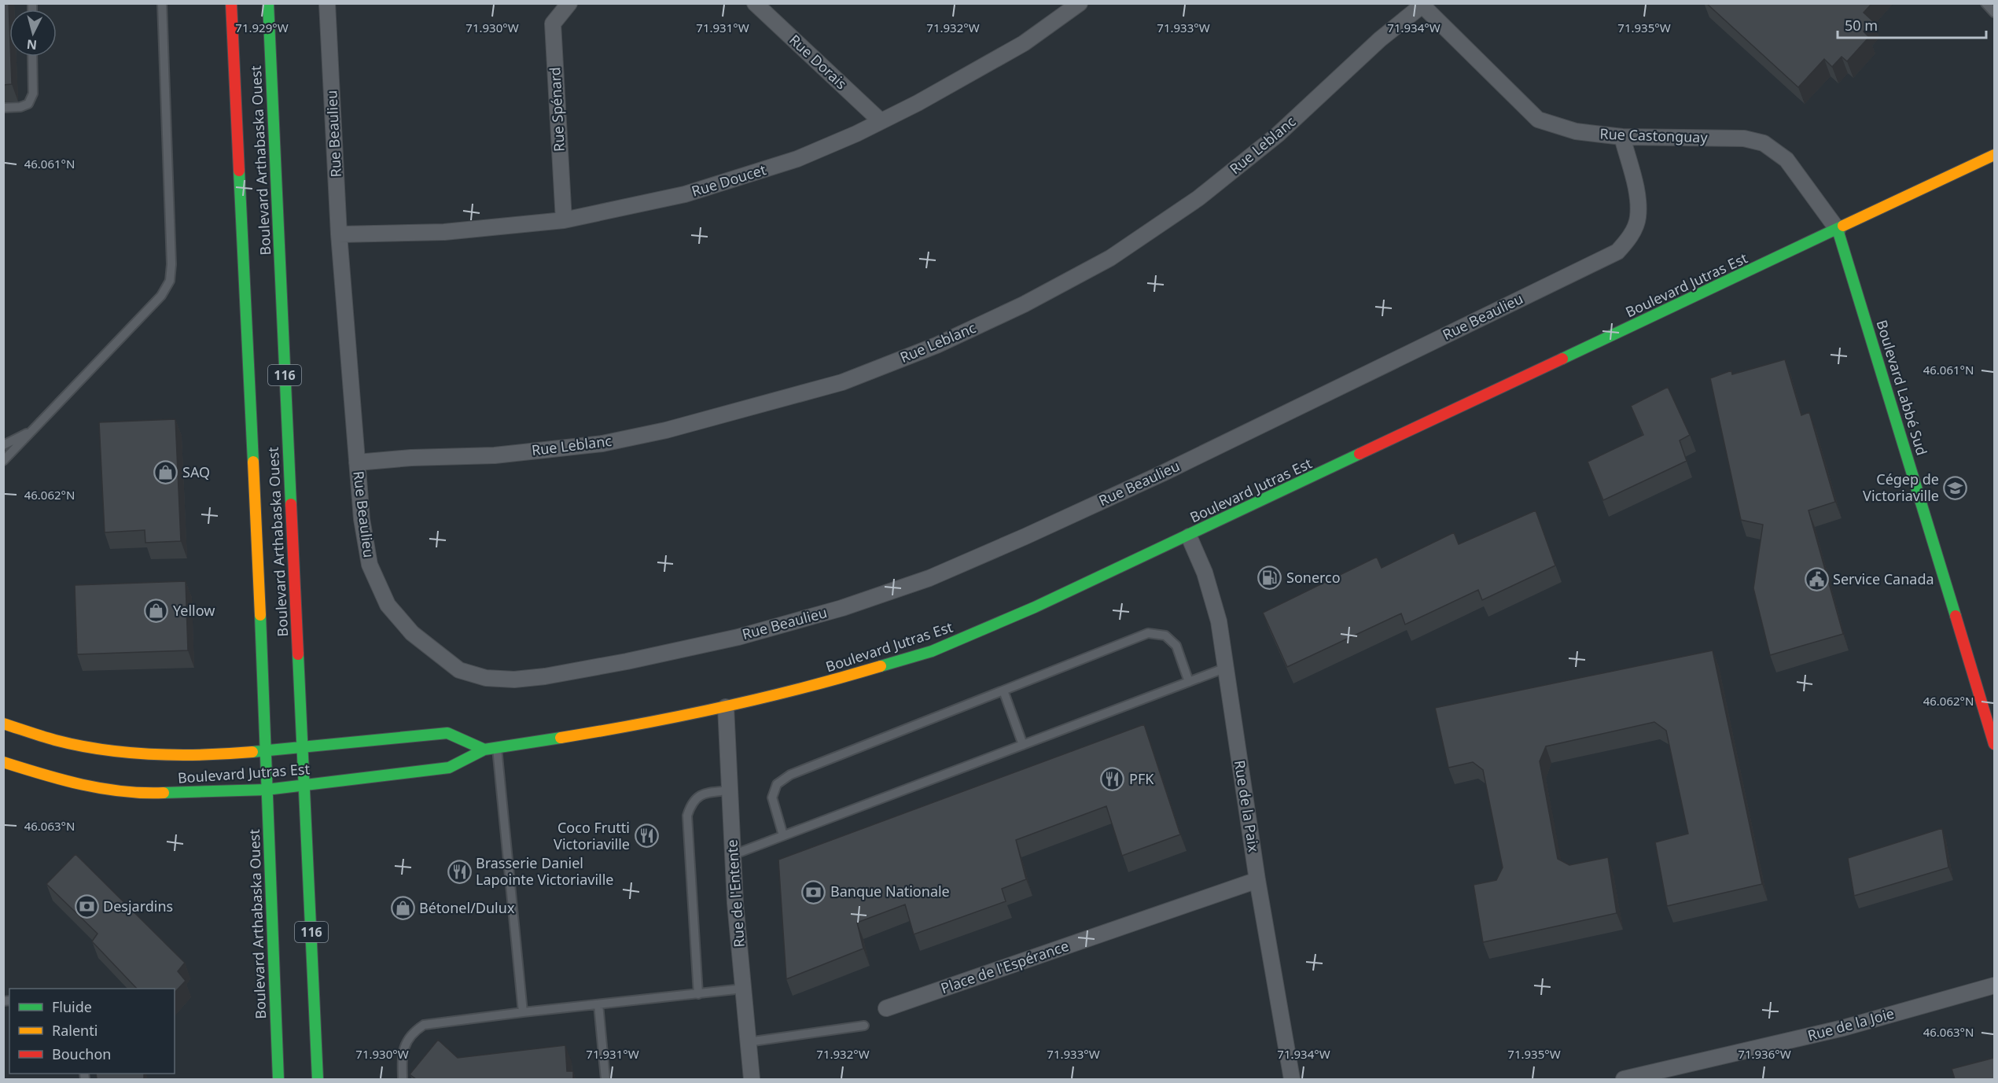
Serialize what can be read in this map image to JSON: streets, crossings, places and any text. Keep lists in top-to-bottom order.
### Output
{
  "streets": {
    "main road": [
      "Boulevard Arthabaska Ouest",
      "Boulevard Jutras Est",
      "116",
      "Boulevard Labbé Sud"
    ],
    "street": [
      "Rue Dorais",
      "Rue Spénard",
      "Rue Beaulieu",
      "Rue Castonguay",
      "Rue Leblanc",
      "Rue Doucet",
      "Rue de la Paix",
      "Rue de l'Entente",
      "Place de l'Espérance",
      "Rue de la Joie"
    ]
  },
  "crossings": [
    ["Rue Dorais", "Rue Doucet"],
    ["Rue Spénard", "Rue Doucet"],
    ["Rue Beaulieu", "Rue Castonguay"],
    ["Rue Beaulieu", "Rue Leblanc"],
    ["Rue Beaulieu", "Rue Doucet"],
    ["Rue Castonguay", "Rue Leblanc"],
    ["Rue Castonguay", "Boulevard Jutras Est"],
    ["Rue Castonguay", "Boulevard Labbé Sud"],
    ["Boulevard Arthabaska Ouest", "Boulevard Jutras Est"],
    ["Boulevard Jutras Est", "Boulevard Labbé Sud"],
    ["Boulevard Jutras Est", "Rue de la Paix"],
    ["Boulevard Jutras Est", "Rue de l'Entente"],
    ["Rue de la Paix", "Place de l'Espérance"]
  ],
  "places": {
    "shop": ["SAQ", "Yellow", "Bétonel/Dulux"],
    "school or university": ["Cégep de Victoriaville"],
    "fuel station": ["Sonerco"],
    "public building": ["Service Canada"],
    "restaurant": ["PFK", "Coco Frutti Victoriaville", "Brasserie Daniel Lapointe Victoriaville"],
    "bank": ["Banque Nationale", "Desjardins"]
  },
  "legend": ["Fluide", "Ralenti", "Bouchon"],
  "scale_bar": "50 m",
  "north": "bottom",
  "coordinates": [
    "71.929°W",
    "71.930°W",
    "71.931°W",
    "71.932°W",
    "71.933°W",
    "71.934°W",
    "71.935°W",
    "46.061°N",
    "46.062°N",
    "46.063°N",
    "71.936°W"
  ]
}
